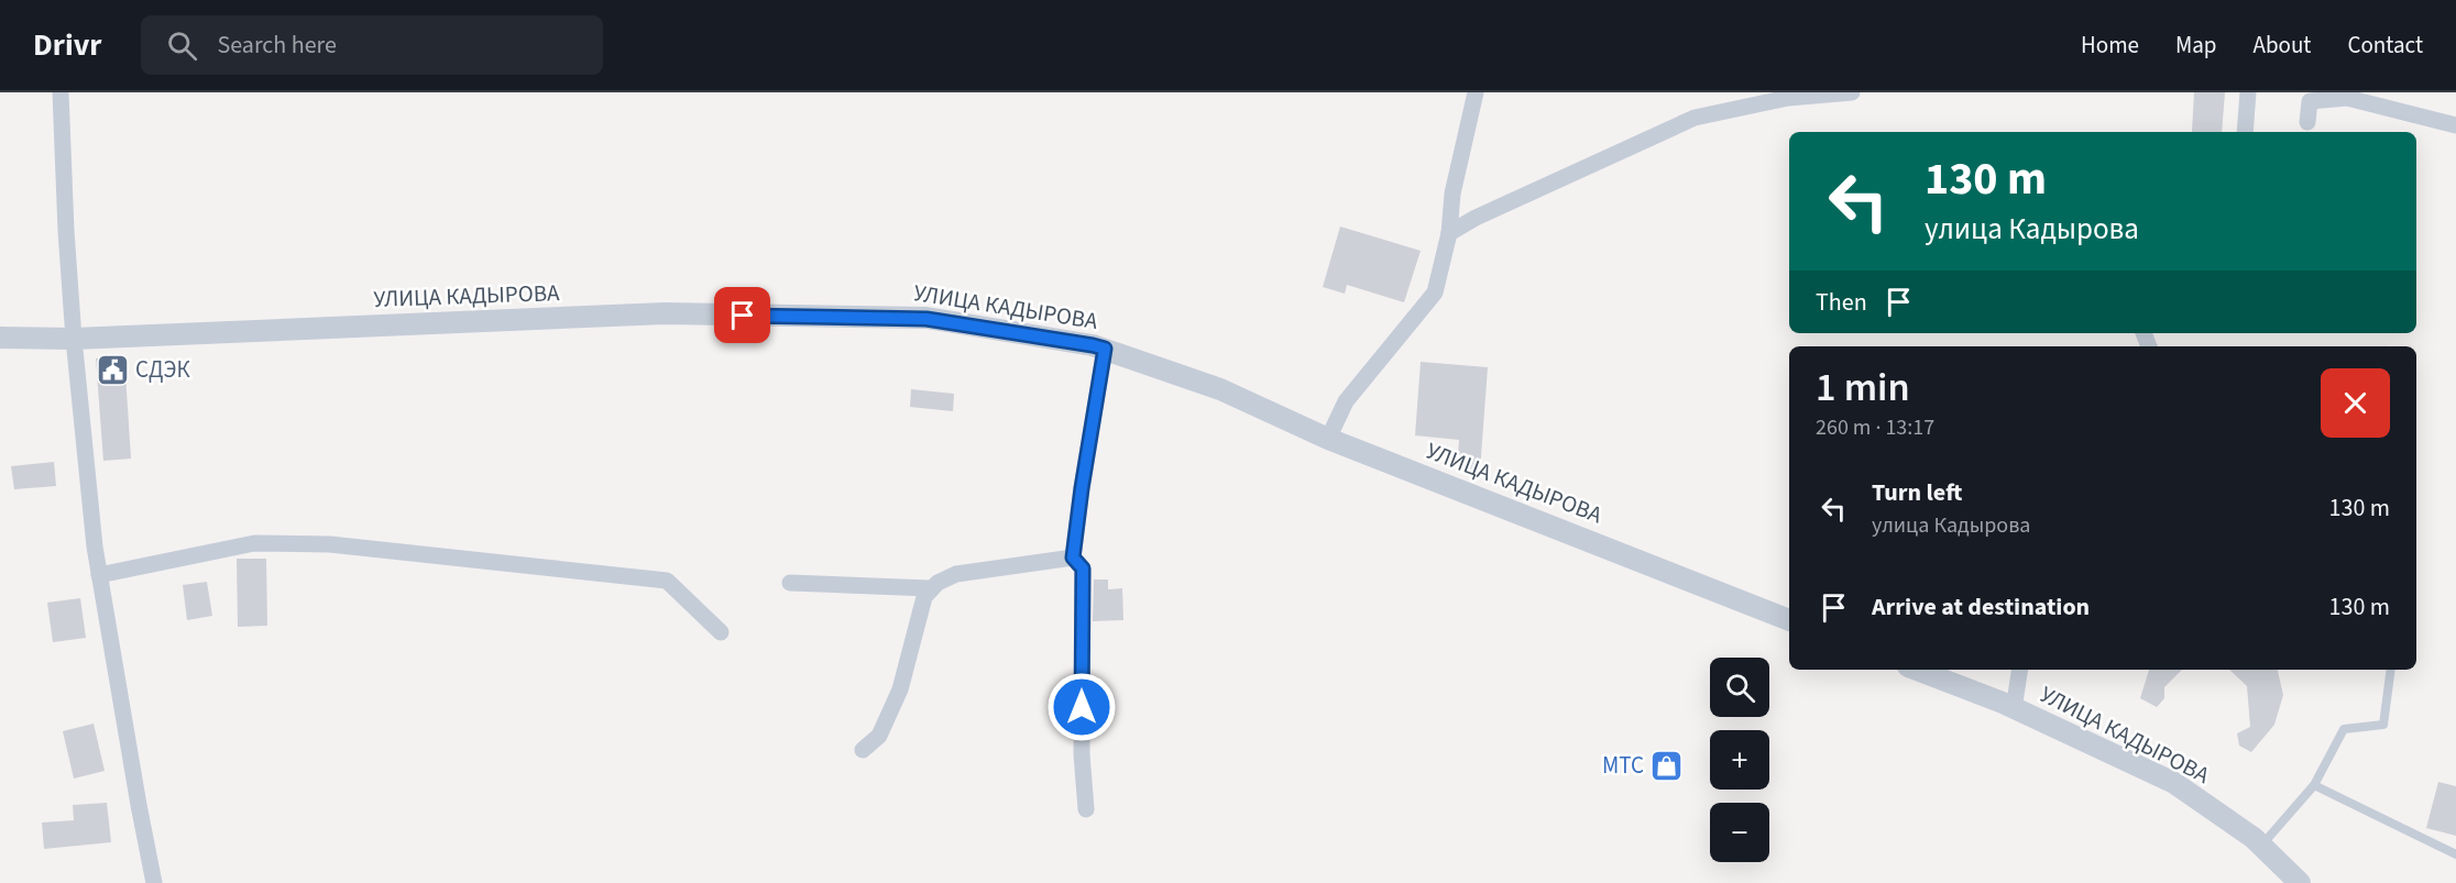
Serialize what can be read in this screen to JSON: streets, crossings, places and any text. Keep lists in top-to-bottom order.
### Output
{
  "streets": {
    "street": ["УЛИЦА КАДЫРОВА"]
  },
  "places": {
    "public building": ["СДЭК"],
    "shop": ["МТС"]
  },
  "page": {
    "header": "Drivr",
    "search": "Search here",
    "nav": [
      "Home",
      "Map",
      "About",
      "Contact"
    ],
    "turn": ["130 m", "улица Кадырова"],
    "then": "Then",
    "heading": ["1 min", "260 m · 13:17"],
    "list": [
      {
        "name": "Turn left",
        "note": "улица Кадырова",
        "value": "130 m"
      },
      {
        "name": "Arrive at destination",
        "value": "130 m"
      }
    ],
    "map_buttons": ["+", "−"]
  }
}
